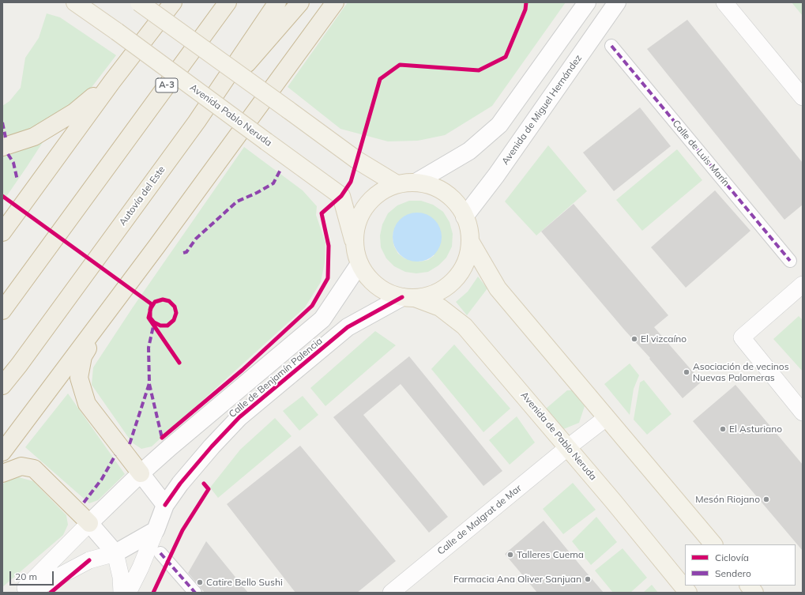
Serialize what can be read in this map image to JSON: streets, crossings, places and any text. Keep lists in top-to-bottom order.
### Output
{
  "streets": {
    "highway": ["A-3", "Autovía del Este"],
    "main road": ["Avenida Pablo Neruda", "Avenida de Pablo Neruda"],
    "street": [
      "Avenida de Miguel Hernández",
      "Calle de Luis Marín",
      "Calle de Benjamín Palencia",
      "Calle de Malgrat de Mar"
    ]
  },
  "crossings": [
    ["Avenida Pablo Neruda", "Calle de Benjamín Palencia"],
    ["Avenida Pablo Neruda", "Avenida de Pablo Neruda"],
    ["Calle de Benjamín Palencia", "Avenida de Pablo Neruda"],
    ["Avenida de Pablo Neruda", "Calle de Malgrat de Mar"]
  ],
  "places": [
    "El vizcaíno",
    "Asociación de vecinos Nuevas Palomeras",
    "El Asturiano",
    "Mesón Riojano",
    "Talleres Cuema",
    "Farmacia Ana Oliver Sanjuan",
    "Catire Bello Sushi"
  ],
  "legend": ["Ciclovía", "Sendero"],
  "scale_bar": "20 m"
}
